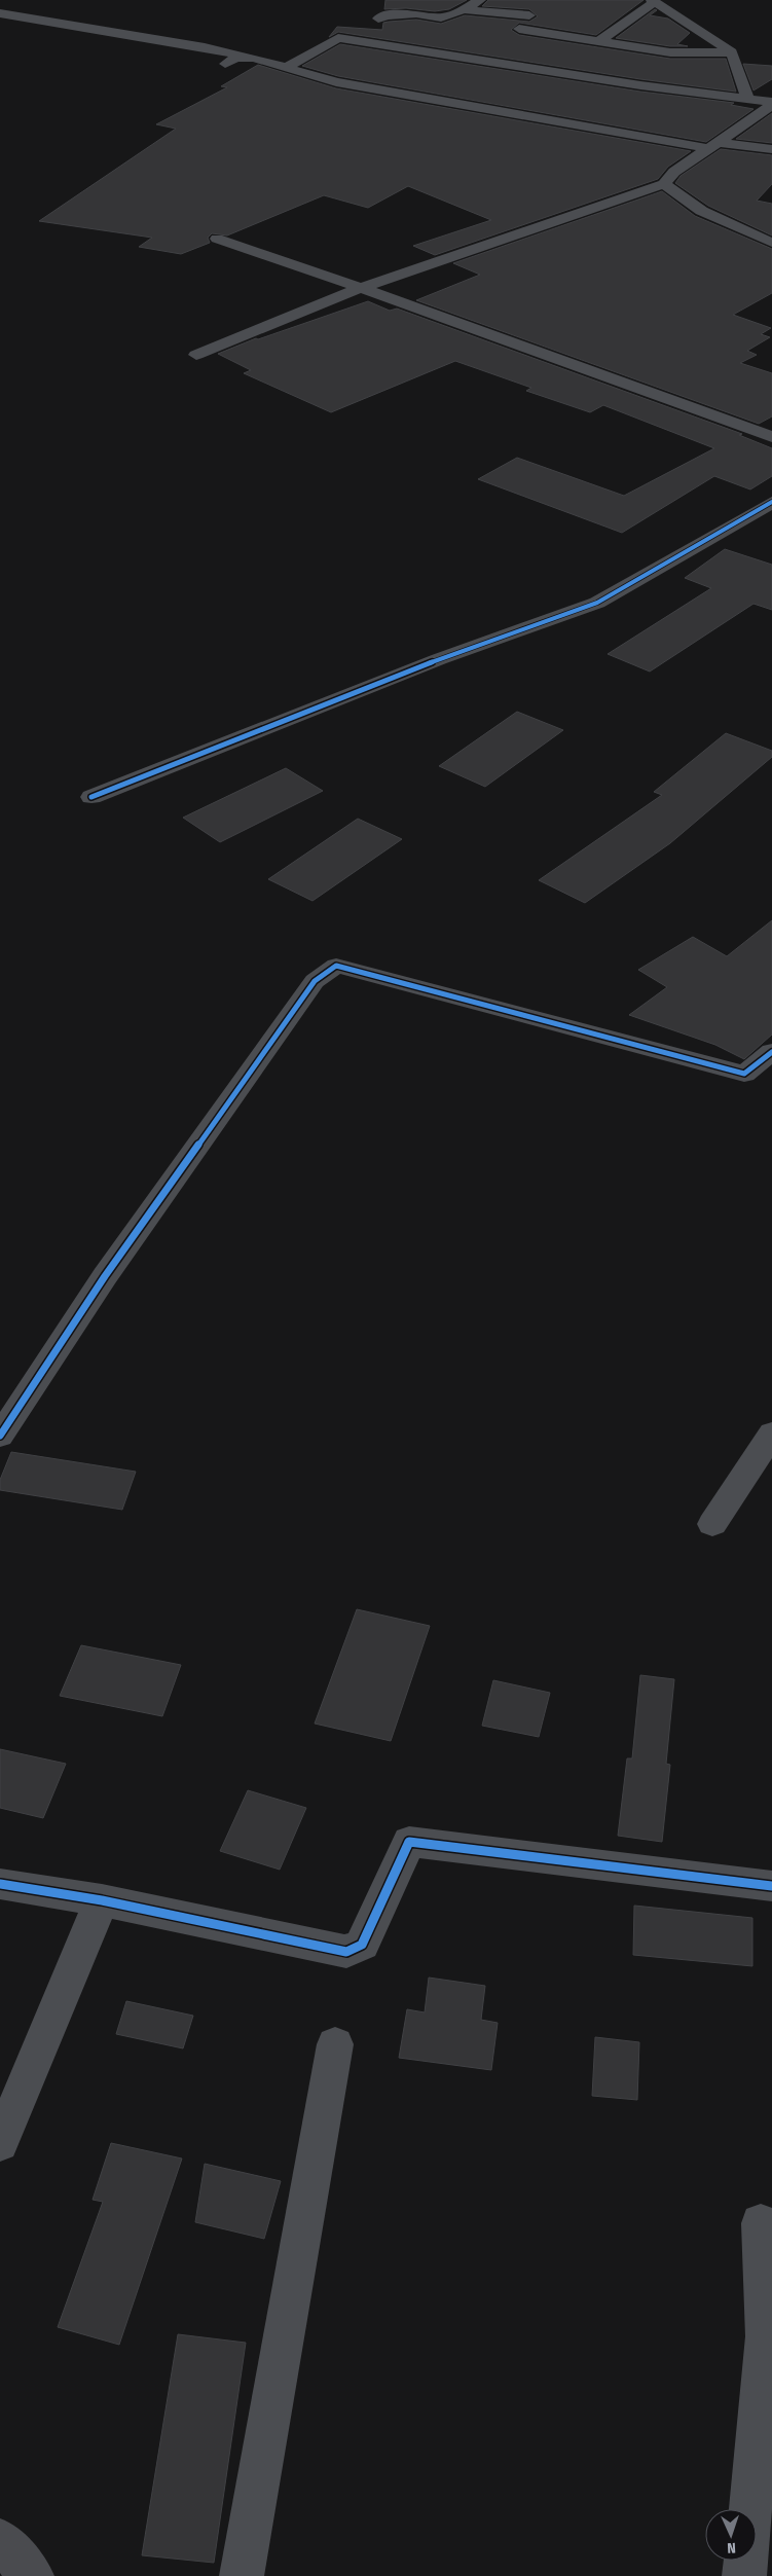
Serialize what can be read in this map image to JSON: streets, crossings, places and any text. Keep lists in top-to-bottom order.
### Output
{
  "north": "bottom"
}
